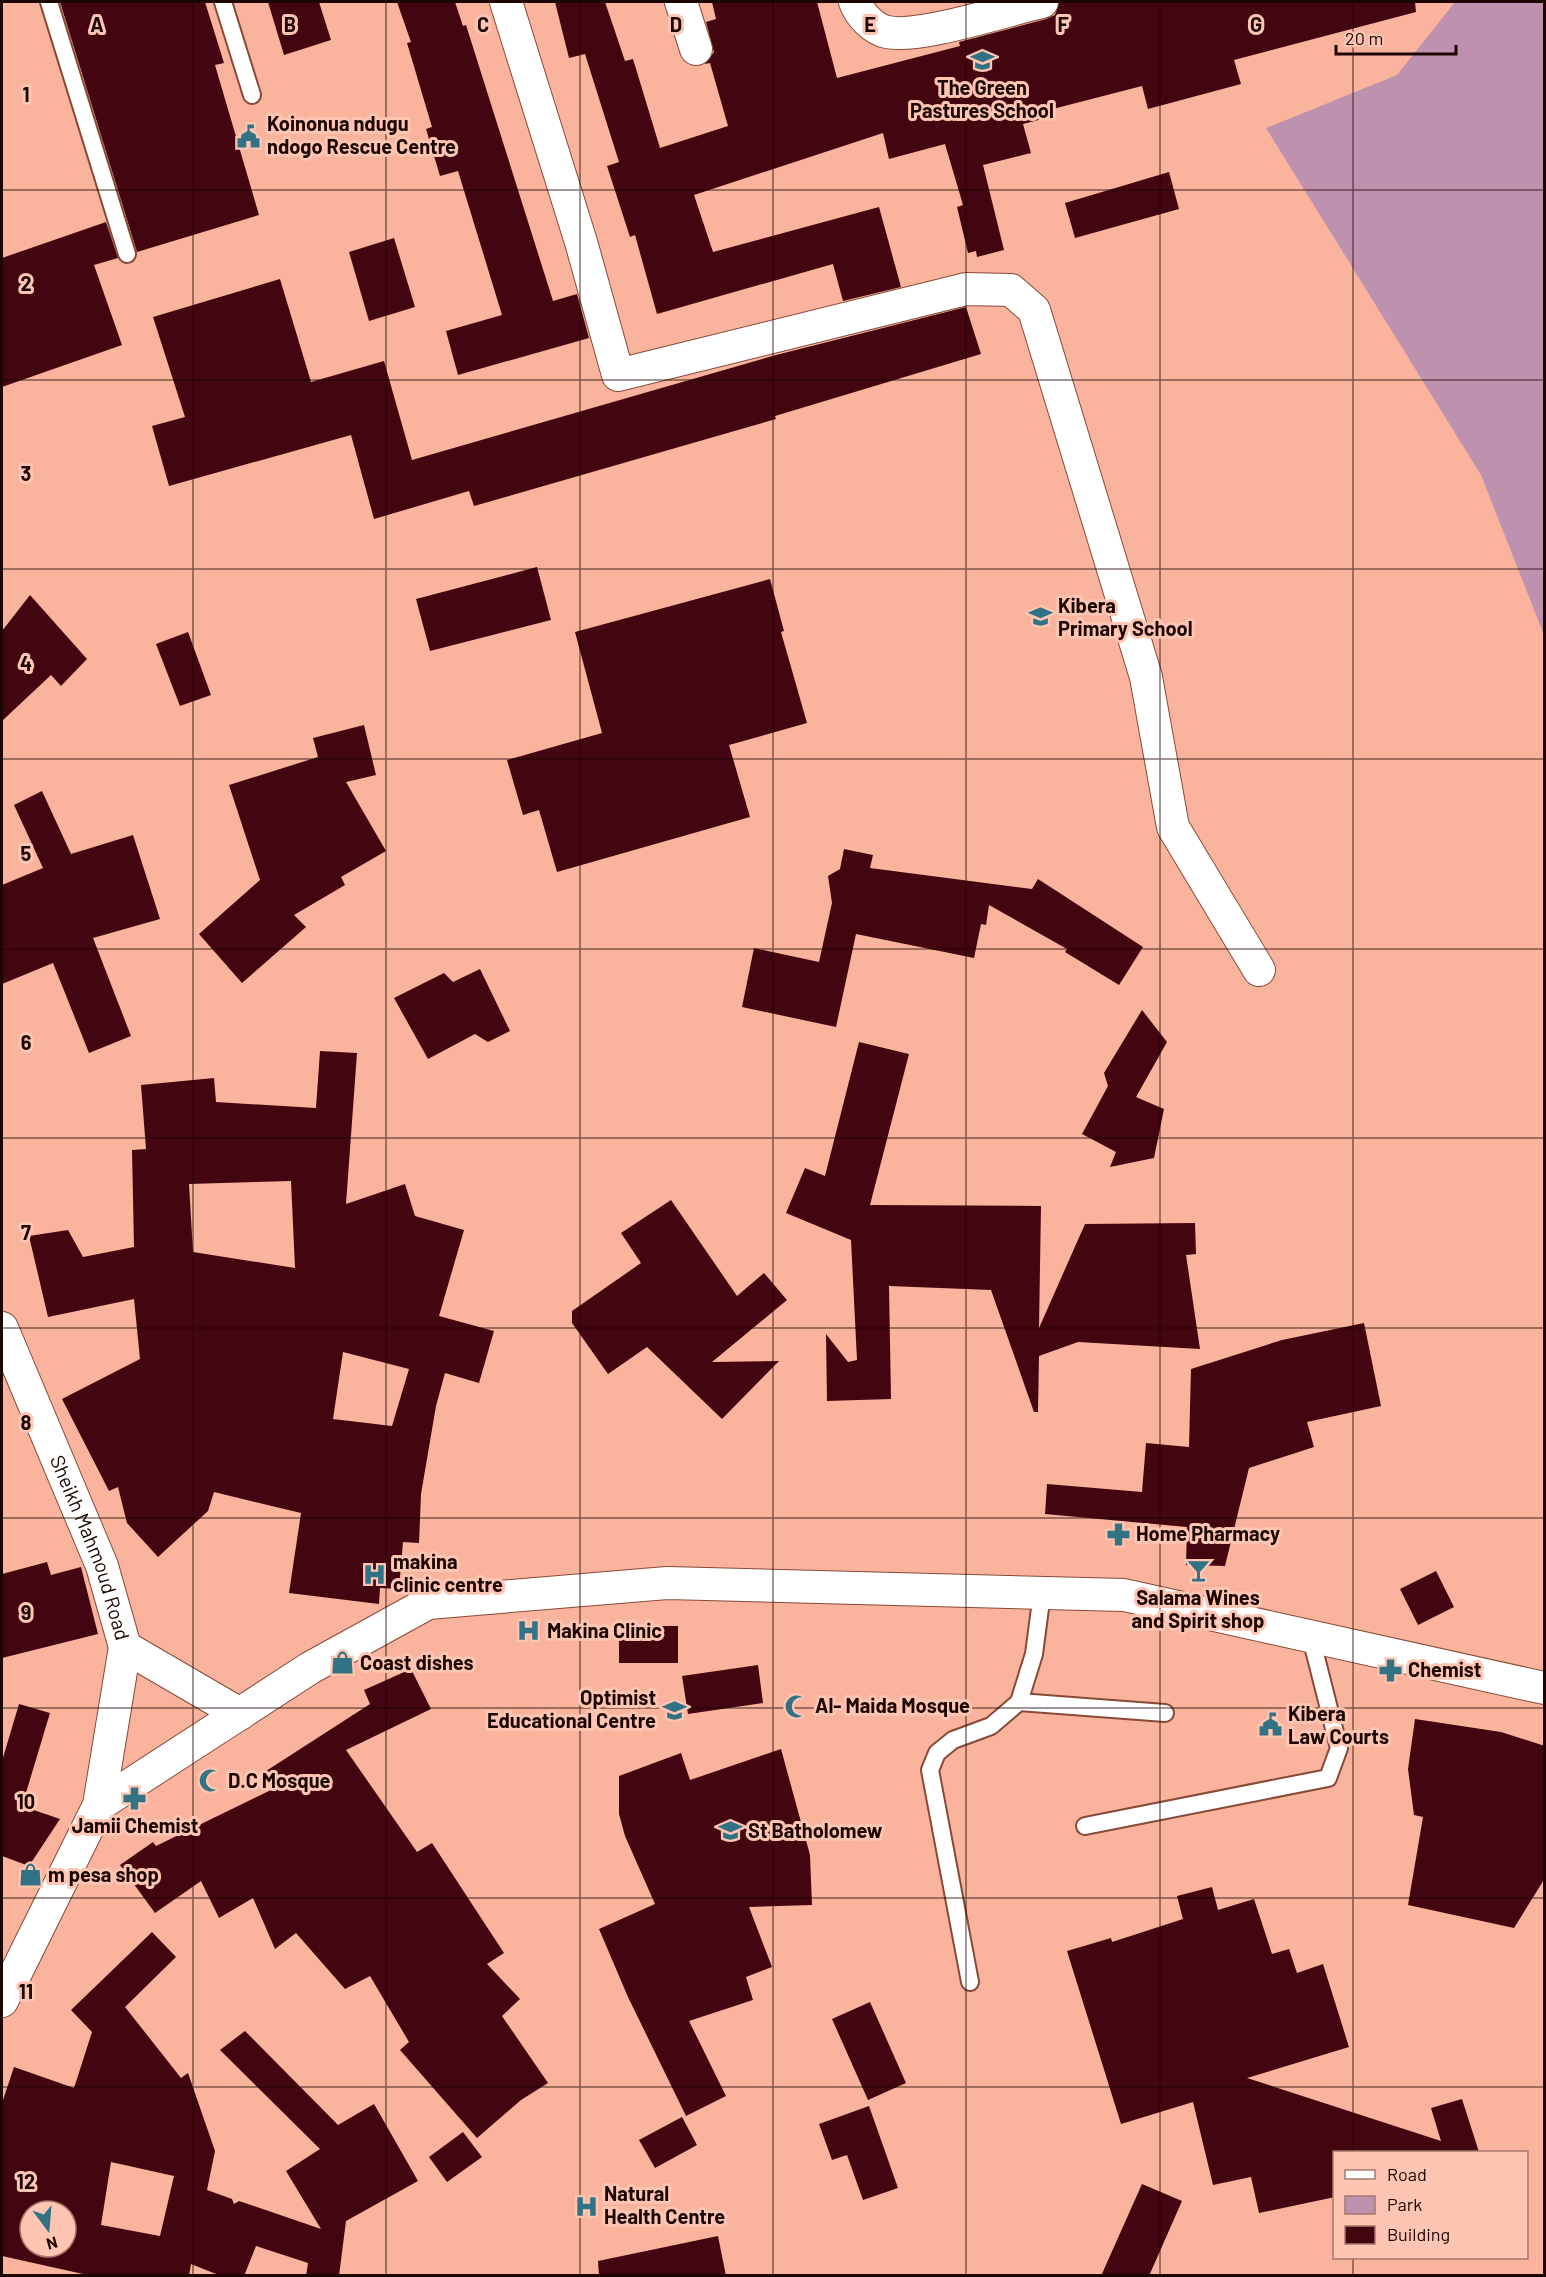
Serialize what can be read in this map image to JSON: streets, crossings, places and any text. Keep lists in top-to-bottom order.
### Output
{
  "streets": {
    "street": ["Sheikh Mahmoud Road"]
  },
  "places": {
    "school or university": [
      "The Green Pastures School",
      "Kibera Primary School",
      "Optimist Educational Centre",
      "St Batholomew"
    ],
    "public building": ["Koinonua ndugu ndogo Rescue Centre", "Kibera Law Courts"],
    "pharmacy": ["Home Pharmacy", "Chemist", "Jamii Chemist"],
    "bar": ["Salama Wines and Spirit shop"],
    "hospital": ["makina clinic centre", "Makina Clinic", "Natural Health Centre"],
    "shop": ["Coast dishes", "m pesa shop"],
    "mosque": ["Al- Maida Mosque", "D.C Mosque"]
  },
  "legend": ["Road", "Park", "Building"],
  "scale_bar": "20 m",
  "north": "bottom",
  "grid": {
    "columns": [
      "A",
      "B",
      "C",
      "D",
      "E",
      "F",
      "G"
    ],
    "rows": [
      "1",
      "2",
      "3",
      "4",
      "5",
      "6",
      "7",
      "8",
      "9",
      "10",
      "11",
      "12"
    ]
  }
}
